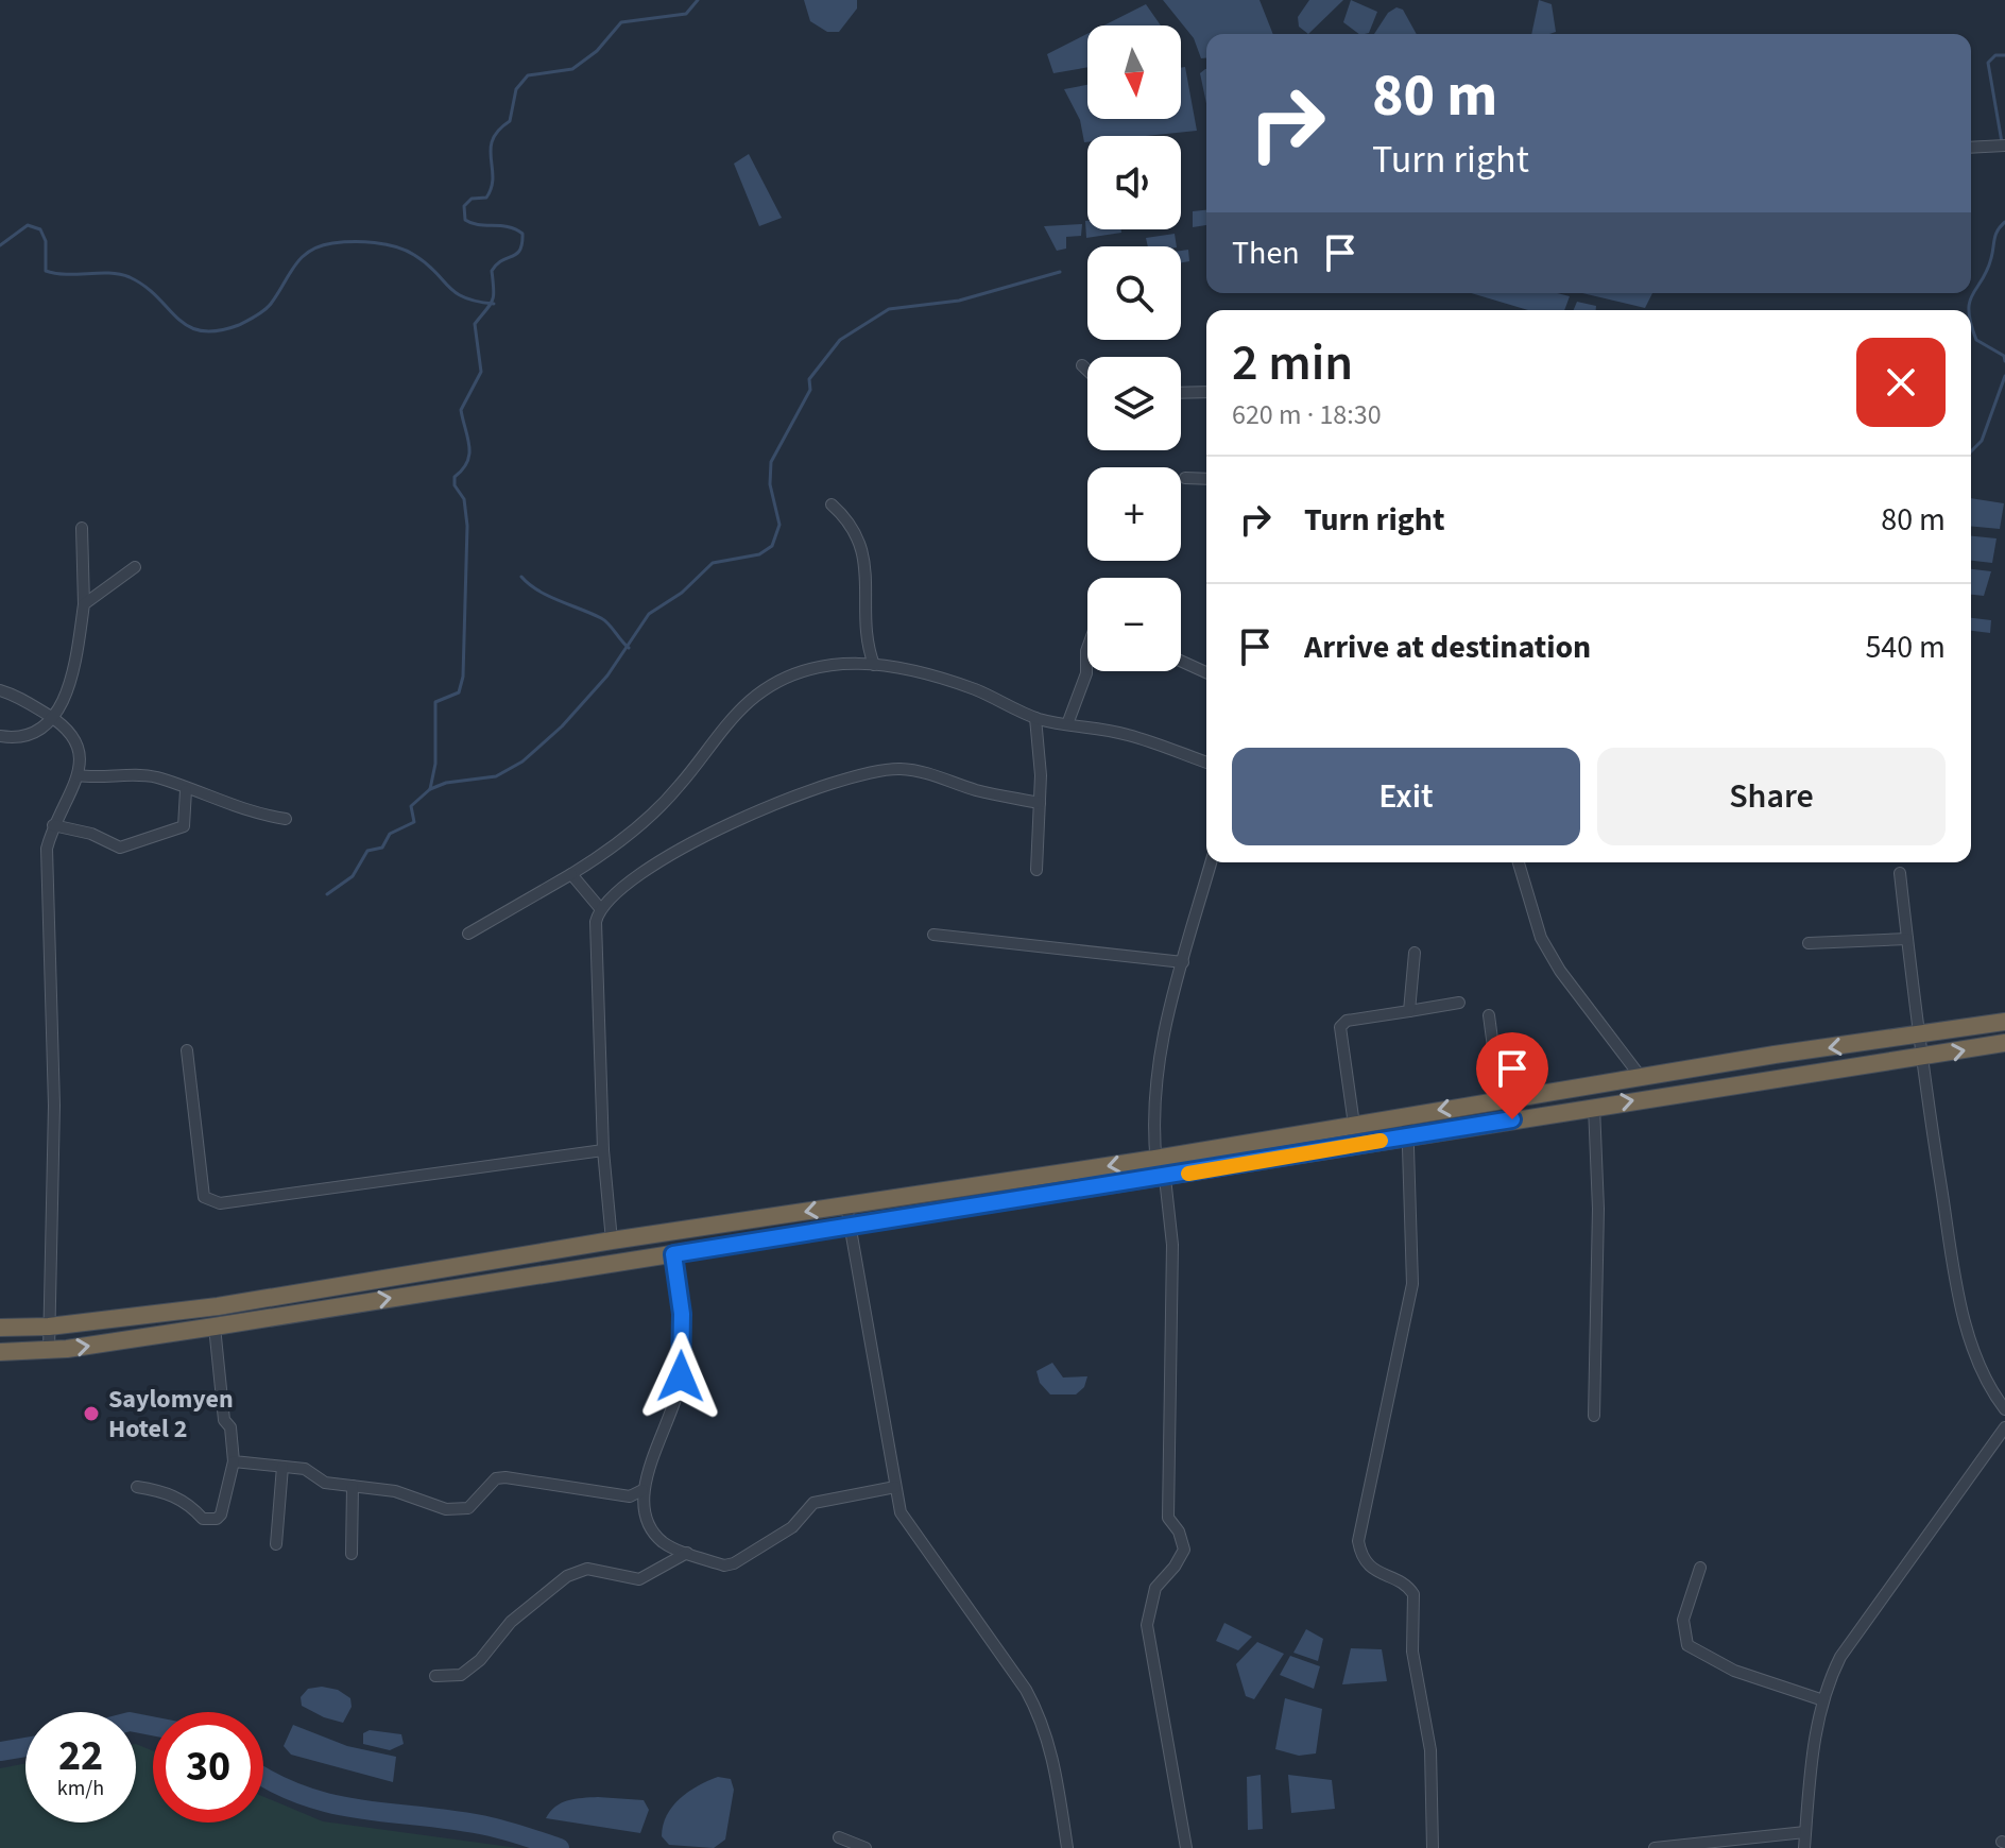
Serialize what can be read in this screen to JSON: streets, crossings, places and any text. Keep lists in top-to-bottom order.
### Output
{
  "places": ["Saylomyen Hotel 2"],
  "north": "bottom",
  "page": {
    "map_buttons": ["+", "−"],
    "turn": ["80 m", "Turn right"],
    "then": "Then",
    "heading": ["2 min", "620 m · 18:30"],
    "list": [
      {
        "name": "Turn right",
        "value": "80 m"
      },
      {
        "name": "Arrive at destination",
        "value": "540 m"
      }
    ],
    "buttons": ["Exit", "Share"],
    "speed": "22 km/h",
    "limit": "30"
  }
}
